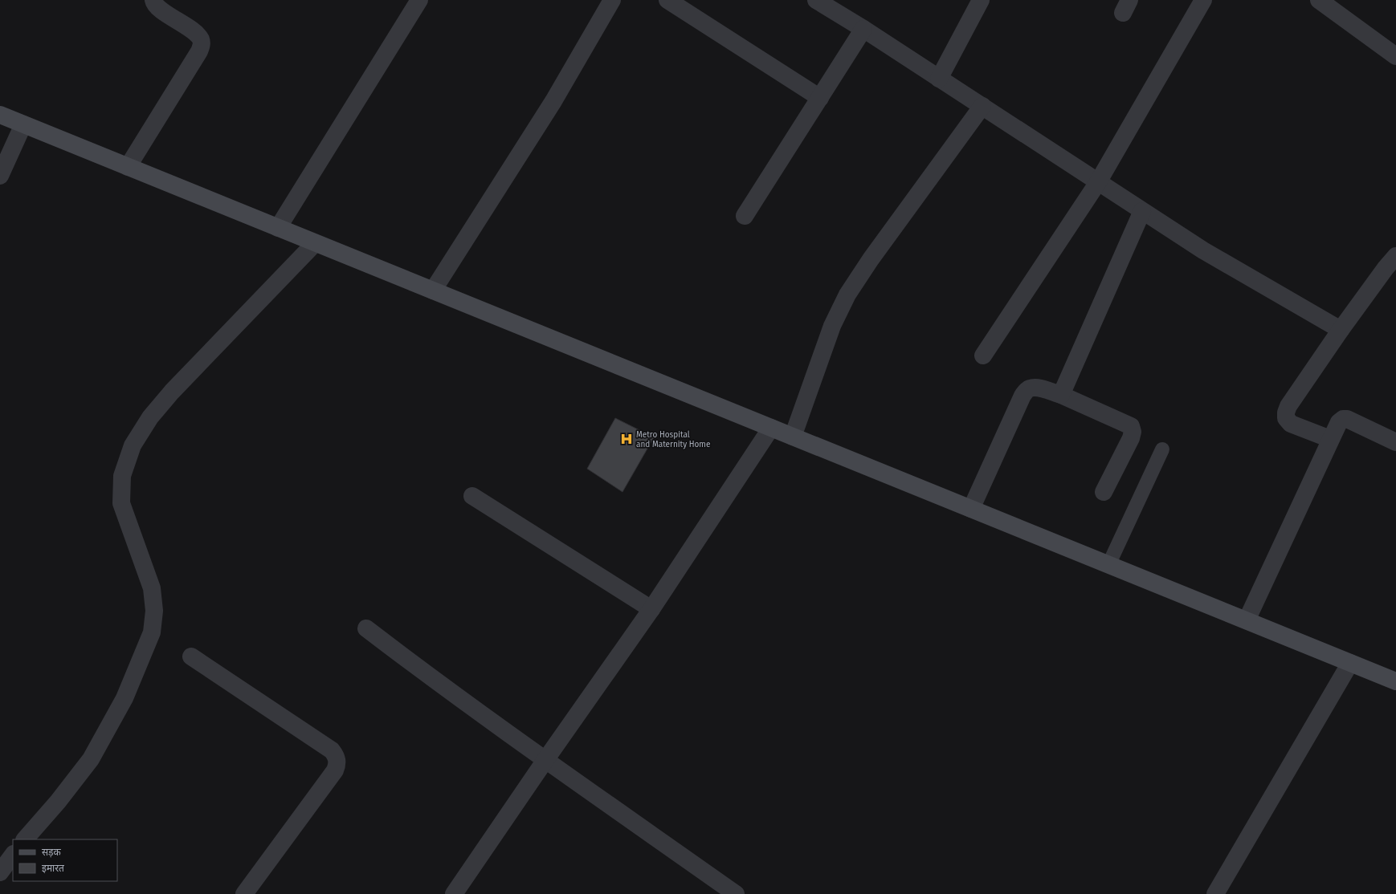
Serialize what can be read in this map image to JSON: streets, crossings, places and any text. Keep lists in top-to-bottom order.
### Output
{
  "places": {
    "hospital": ["Metro Hospital and Maternity Home"]
  },
  "legend": ["सड़क", "इमारत"]
}
